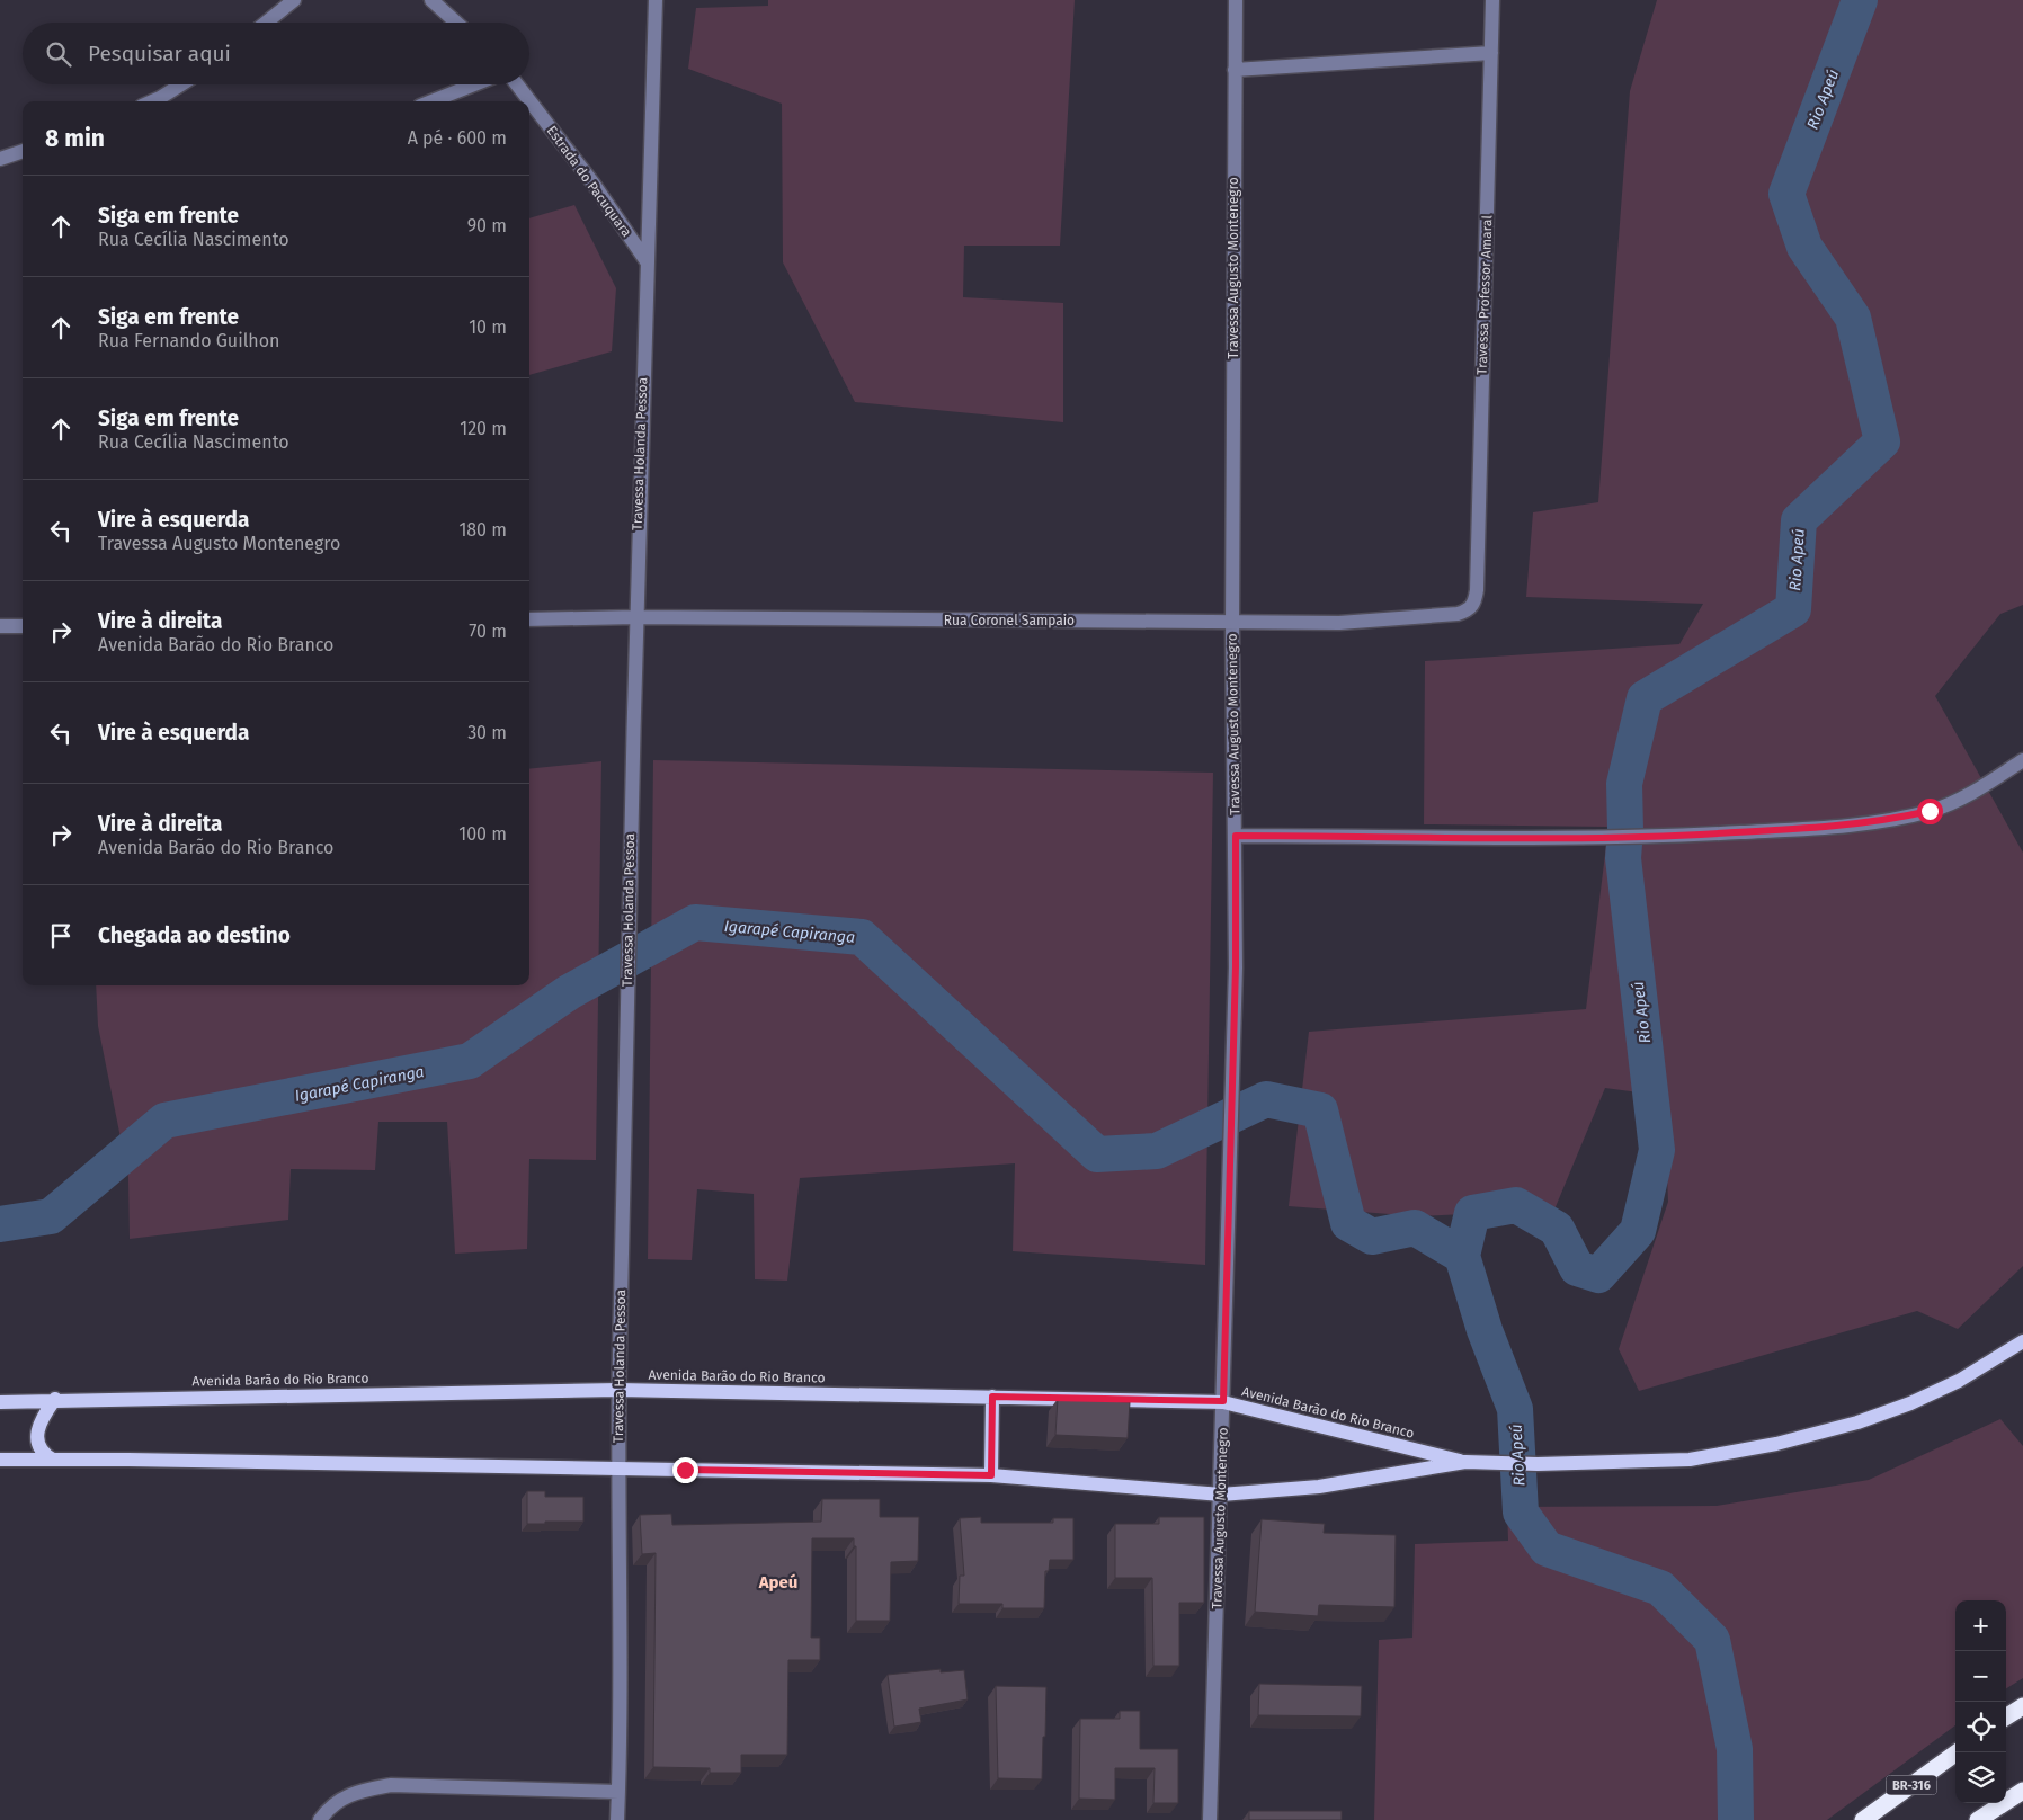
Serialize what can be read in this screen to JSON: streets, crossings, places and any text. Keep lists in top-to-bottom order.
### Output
{
  "streets": {
    "highway": ["BR-316"],
    "main road": ["Avenida Barão do Rio Branco"],
    "street": [
      "Estrada do Pacuquara",
      "Travessa Augusto Montenegro",
      "Travessa Professor Amaral",
      "Travessa Holanda Pessoa",
      "Rua Coronel Sampaio"
    ]
  },
  "crossings": [
    ["Estrada do Pacuquara", "Travessa Holanda Pessoa"],
    ["Travessa Augusto Montenegro", "Rua Coronel Sampaio"],
    ["Travessa Augusto Montenegro", "Avenida Barão do Rio Branco"],
    ["Travessa Professor Amaral", "Rua Coronel Sampaio"],
    ["Travessa Holanda Pessoa", "Rua Coronel Sampaio"],
    ["Travessa Holanda Pessoa", "Avenida Barão do Rio Branco"]
  ],
  "districts": ["Apeú"],
  "water": ["Rio Apeú", "Igarapé Capiranga"],
  "page": {
    "search": "Pesquisar aqui",
    "heading": ["8 min", "A pé · 600 m"],
    "list": [
      ["Siga em frente", "Rua Cecília Nascimento", "90 m"],
      ["Siga em frente", "Rua Fernando Guilhon", "10 m"],
      ["Siga em frente", "Rua Cecília Nascimento", "120 m"],
      ["Vire à esquerda", "Travessa Augusto Montenegro", "180 m"],
      ["Vire à direita", "Avenida Barão do Rio Branco", "70 m"],
      ["Vire à esquerda", "30 m"],
      ["Vire à direita", "Avenida Barão do Rio Branco", "100 m"],
      "Chegada ao destino"
    ],
    "map_buttons": ["+", "−"]
  }
}
